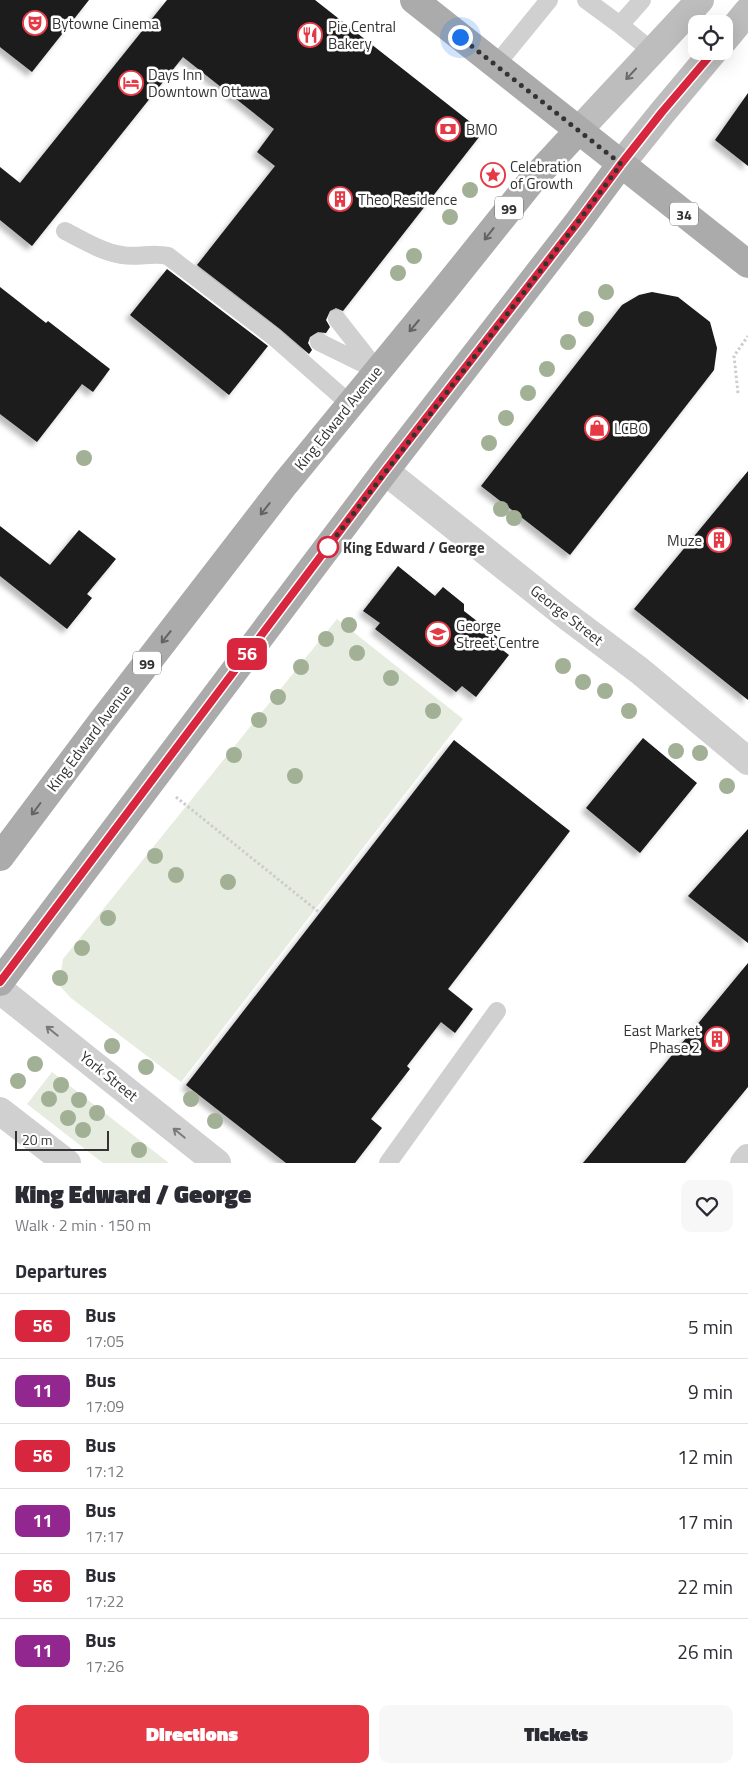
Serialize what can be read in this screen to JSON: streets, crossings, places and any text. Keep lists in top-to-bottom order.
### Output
{
  "streets": {
    "main road": ["99", "34", "King Edward Avenue"],
    "street": ["George Street", "York Street"]
  },
  "crossings": [
    ["34", "King Edward Avenue"]
  ],
  "places": {
    "theatre": ["Bytowne Cinema"],
    "restaurant": ["Pie Central Bakery"],
    "hotel": ["Days Inn Downtown Ottawa"],
    "bank": ["BMO"],
    "place": ["Celebration of Growth"],
    "building": ["Theo Residence", "Muze", "East Market Phase 2"],
    "shop": ["LCBO"],
    "other": ["King Edward / George"],
    "school or university": ["George Street Centre"]
  },
  "lines": ["bus line 56"],
  "scale_bar": "20 m",
  "page": {
    "on_map": "56",
    "scale": "20 m",
    "heading": [
      ["King Edward / George", "Walk · 2 min · 150 m"],
      "Departures"
    ],
    "list": [
      {
        "mark": "56",
        "name": "Bus",
        "note": "17:05",
        "value": "5 min"
      },
      {
        "mark": "11",
        "name": "Bus",
        "note": "17:09",
        "value": "9 min"
      },
      {
        "mark": "56",
        "name": "Bus",
        "note": "17:12",
        "value": "12 min"
      },
      {
        "mark": "11",
        "name": "Bus",
        "note": "17:17",
        "value": "17 min"
      },
      {
        "mark": "56",
        "name": "Bus",
        "note": "17:22",
        "value": "22 min"
      },
      {
        "mark": "11",
        "name": "Bus",
        "note": "17:26",
        "value": "26 min"
      }
    ],
    "buttons": ["Directions", "Tickets"]
  }
}
